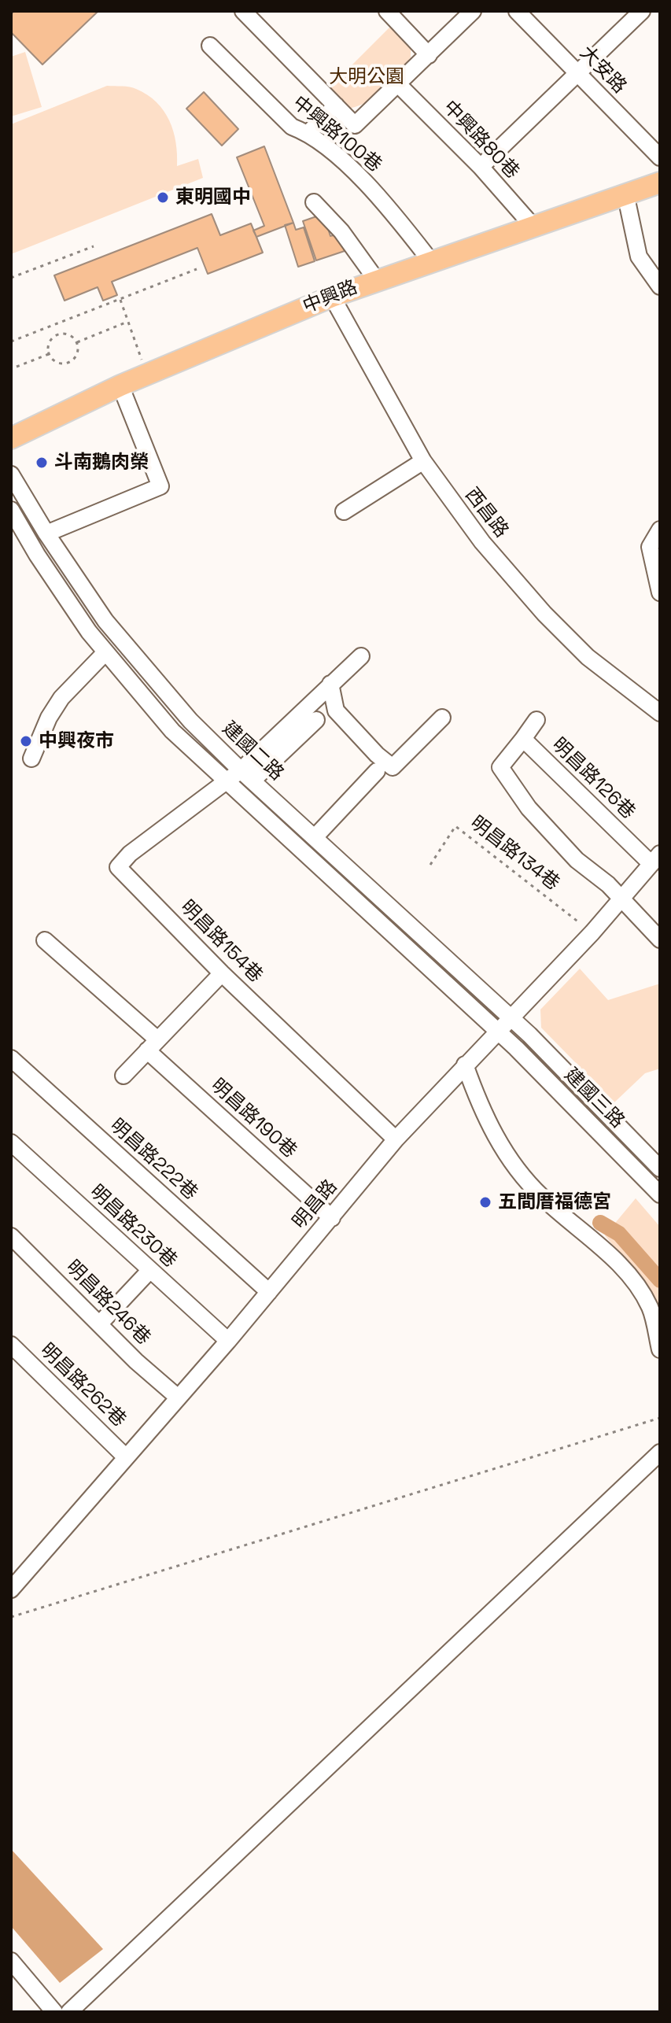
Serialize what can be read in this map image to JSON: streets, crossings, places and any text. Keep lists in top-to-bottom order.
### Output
{
  "streets": {
    "main road": ["中興路"],
    "street": [
      "大安路",
      "中興路100巷",
      "中興路80巷",
      "西昌路",
      "建國二路",
      "明昌路126巷",
      "明昌路154巷",
      "建國三路",
      "明昌路190巷",
      "明昌路222巷",
      "明昌路",
      "明昌路230巷",
      "明昌路246巷",
      "明昌路262巷"
    ],
    "path": ["明昌路134巷"]
  },
  "crossings": [
    ["中興路100巷", "中興路"],
    ["中興路80巷", "中興路"],
    ["中興路", "西昌路"],
    ["建國二路", "建國三路"],
    ["建國二路", "明昌路"],
    ["明昌路126巷", "明昌路"],
    ["明昌路134巷", "明昌路"],
    ["明昌路154巷", "明昌路"],
    ["建國三路", "明昌路"],
    ["明昌路190巷", "明昌路"],
    ["明昌路222巷", "明昌路"],
    ["明昌路", "明昌路230巷"],
    ["明昌路", "明昌路246巷"],
    ["明昌路", "明昌路262巷"]
  ],
  "parks": ["大明公園"],
  "places": [
    "東明國中",
    "斗南鵝肉榮",
    "中興夜市",
    "五間厝福德宮"
  ]
}
